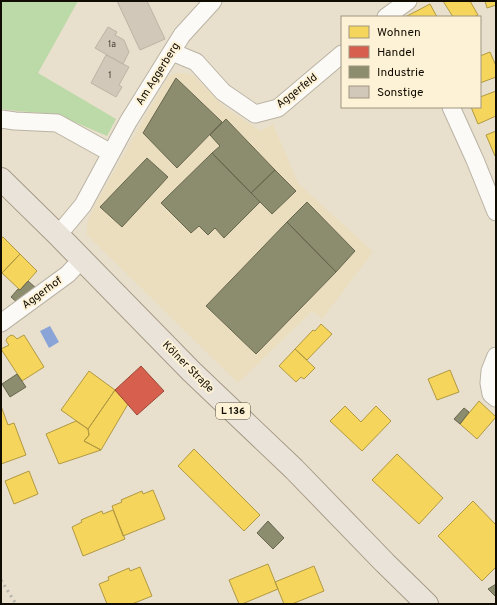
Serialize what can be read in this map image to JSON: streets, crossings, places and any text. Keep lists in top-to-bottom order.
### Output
{
  "streets": {
    "main road": ["Kölner Straße", "L 136"],
    "street": ["Am Aggerberg", "Aggerfeld", "Aggerhof"]
  },
  "crossings": [
    ["Am Aggerberg", "Aggerfeld"],
    ["Am Aggerberg", "Kölner Straße"],
    ["Aggerhof", "Kölner Straße"]
  ],
  "house_numbers": ["1a", "1"],
  "legend": [
    "Wohnen",
    "Handel",
    "Industrie",
    "Sonstige"
  ]
}
